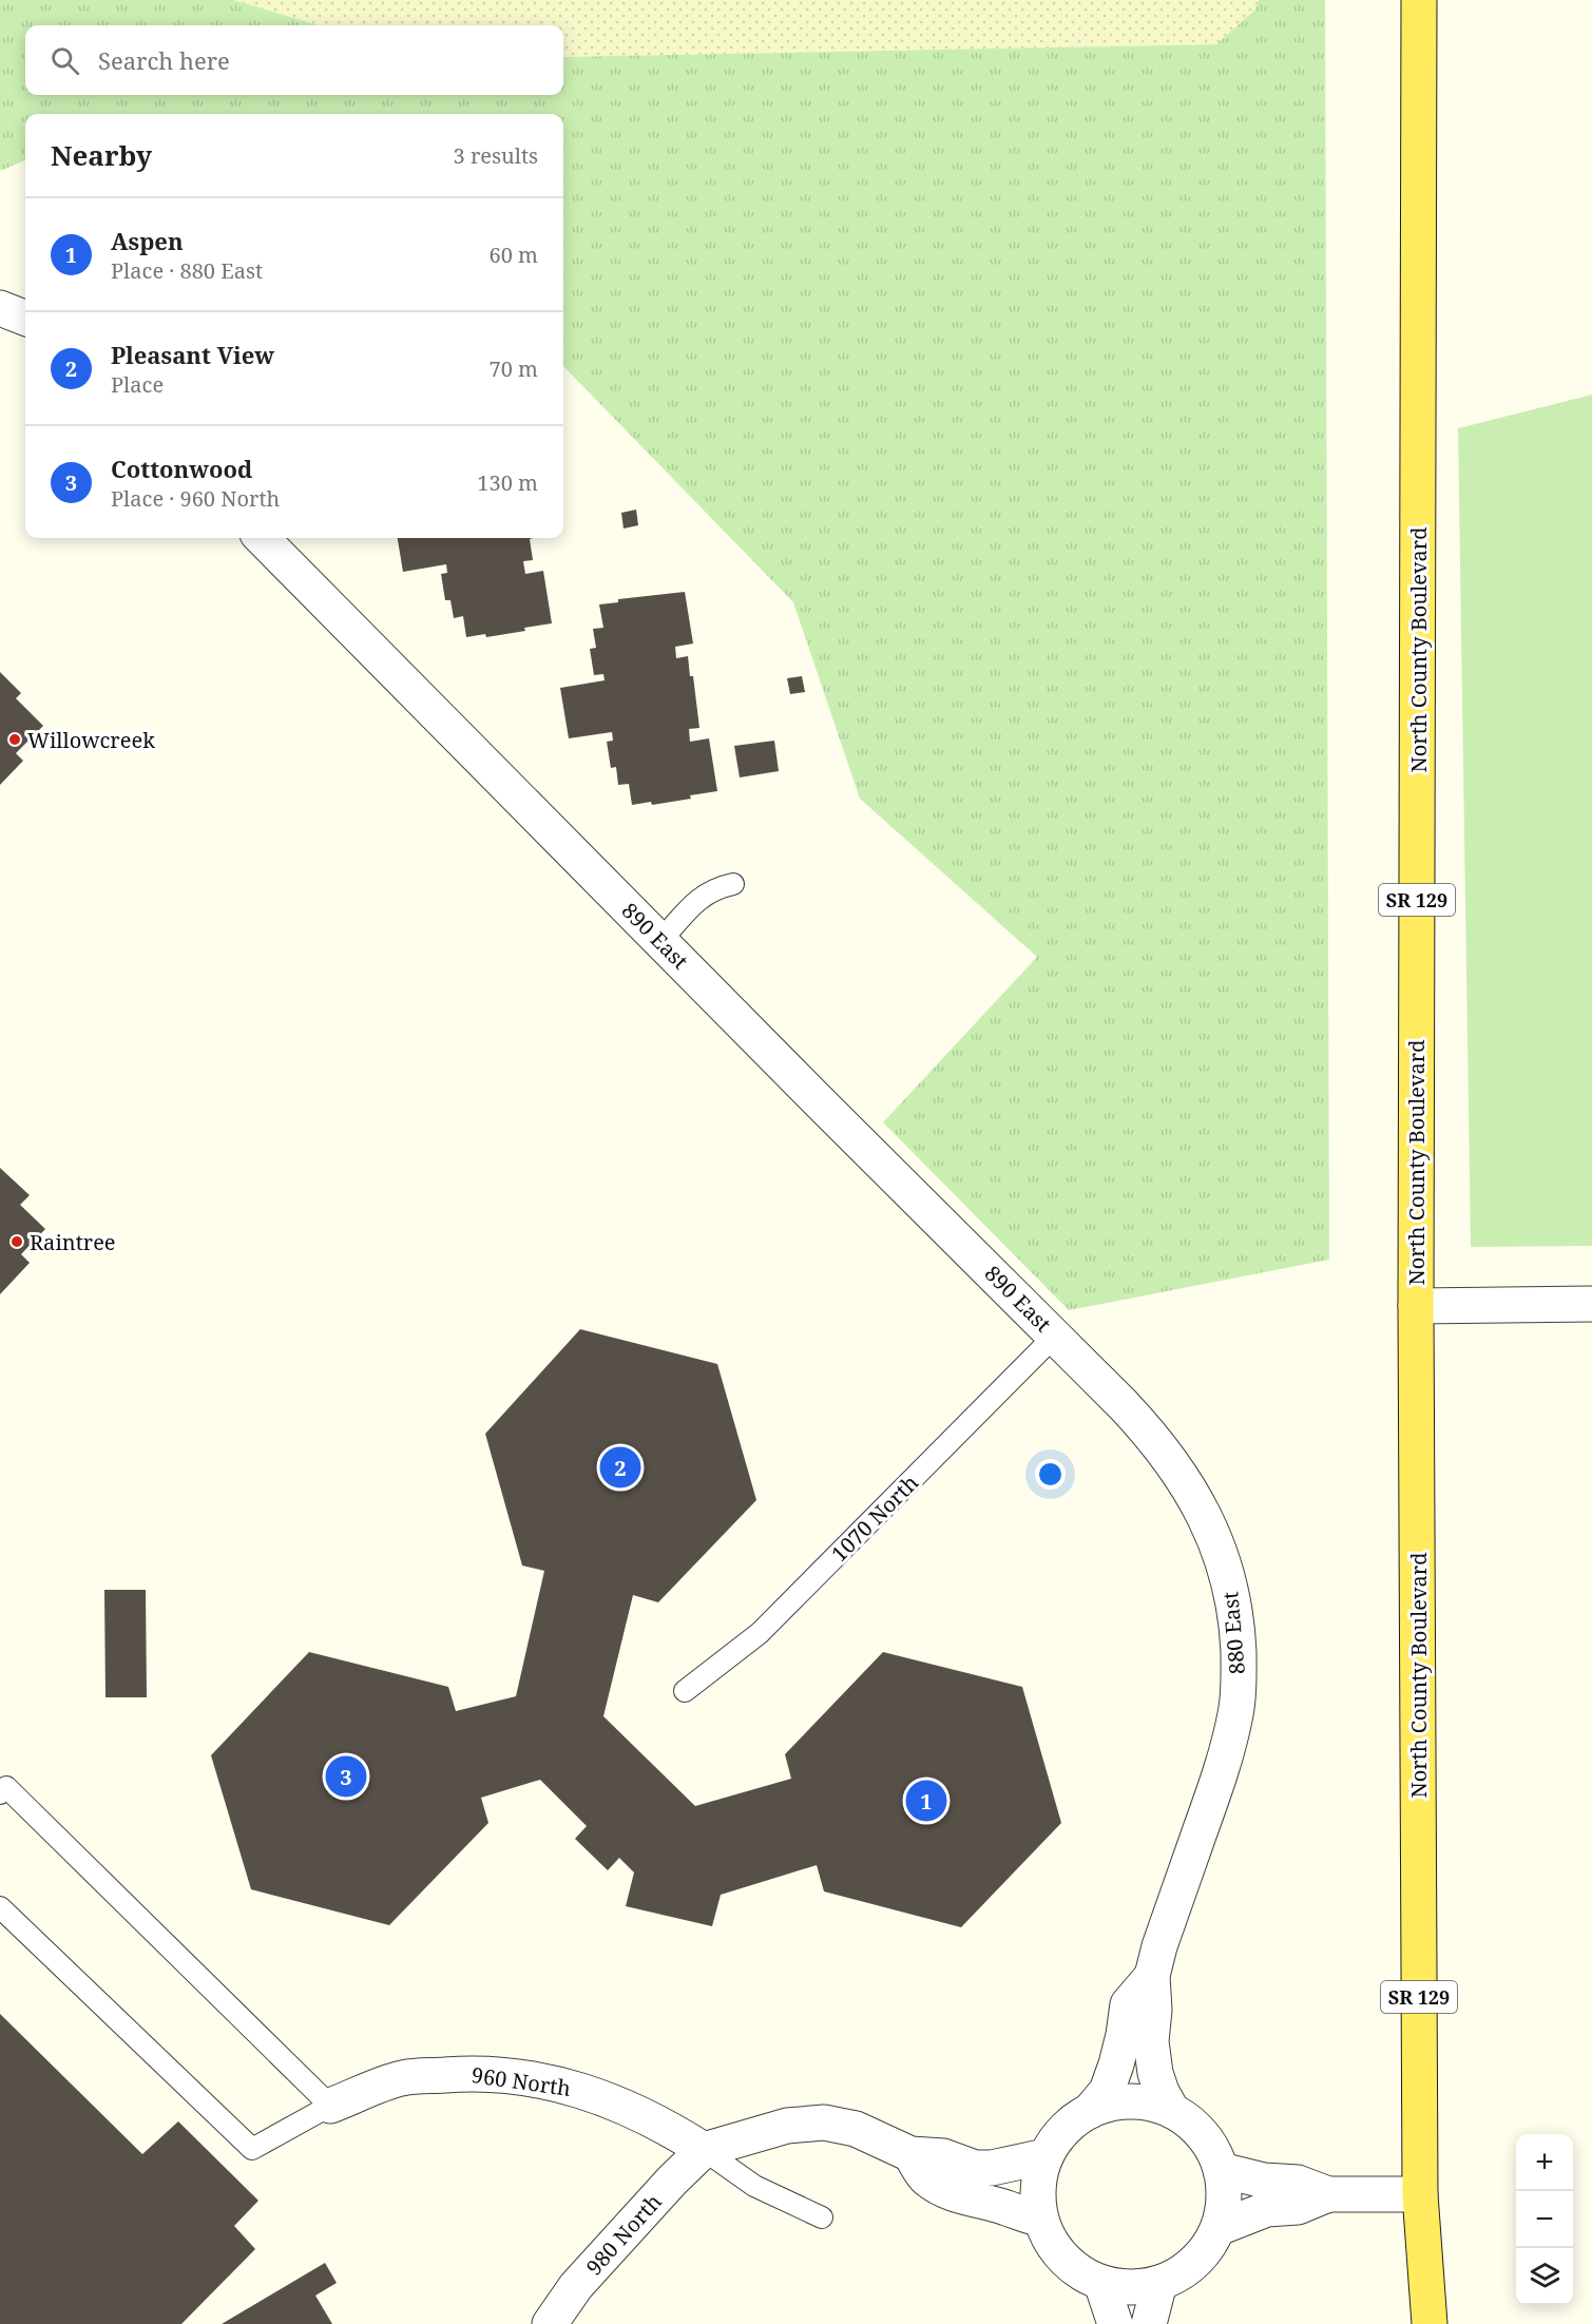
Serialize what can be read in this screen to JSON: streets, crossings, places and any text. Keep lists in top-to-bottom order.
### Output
{
  "streets": {
    "main road": ["North County Boulevard", "SR 129"],
    "street": [
      "890 East",
      "880 East",
      "960 North",
      "980 North"
    ],
    "lane": ["1070 North"]
  },
  "crossings": [
    ["890 East", "1070 North"],
    ["890 East", "880 East"],
    ["1070 North", "880 East"],
    ["960 North", "980 North"]
  ],
  "places": ["Willowcreek", "Raintree"],
  "page": {
    "search": "Search here",
    "heading": ["Nearby", "3 results"],
    "list": [
      {
        "mark": "1",
        "name": "Aspen",
        "note": "Place · 880 East",
        "value": "60 m"
      },
      {
        "mark": "2",
        "name": "Pleasant View",
        "note": "Place",
        "value": "70 m"
      },
      {
        "mark": "3",
        "name": "Cottonwood",
        "note": "Place · 960 North",
        "value": "130 m"
      }
    ],
    "pins": ["2", "3", "1"],
    "map_buttons": ["+", "−"]
  }
}
